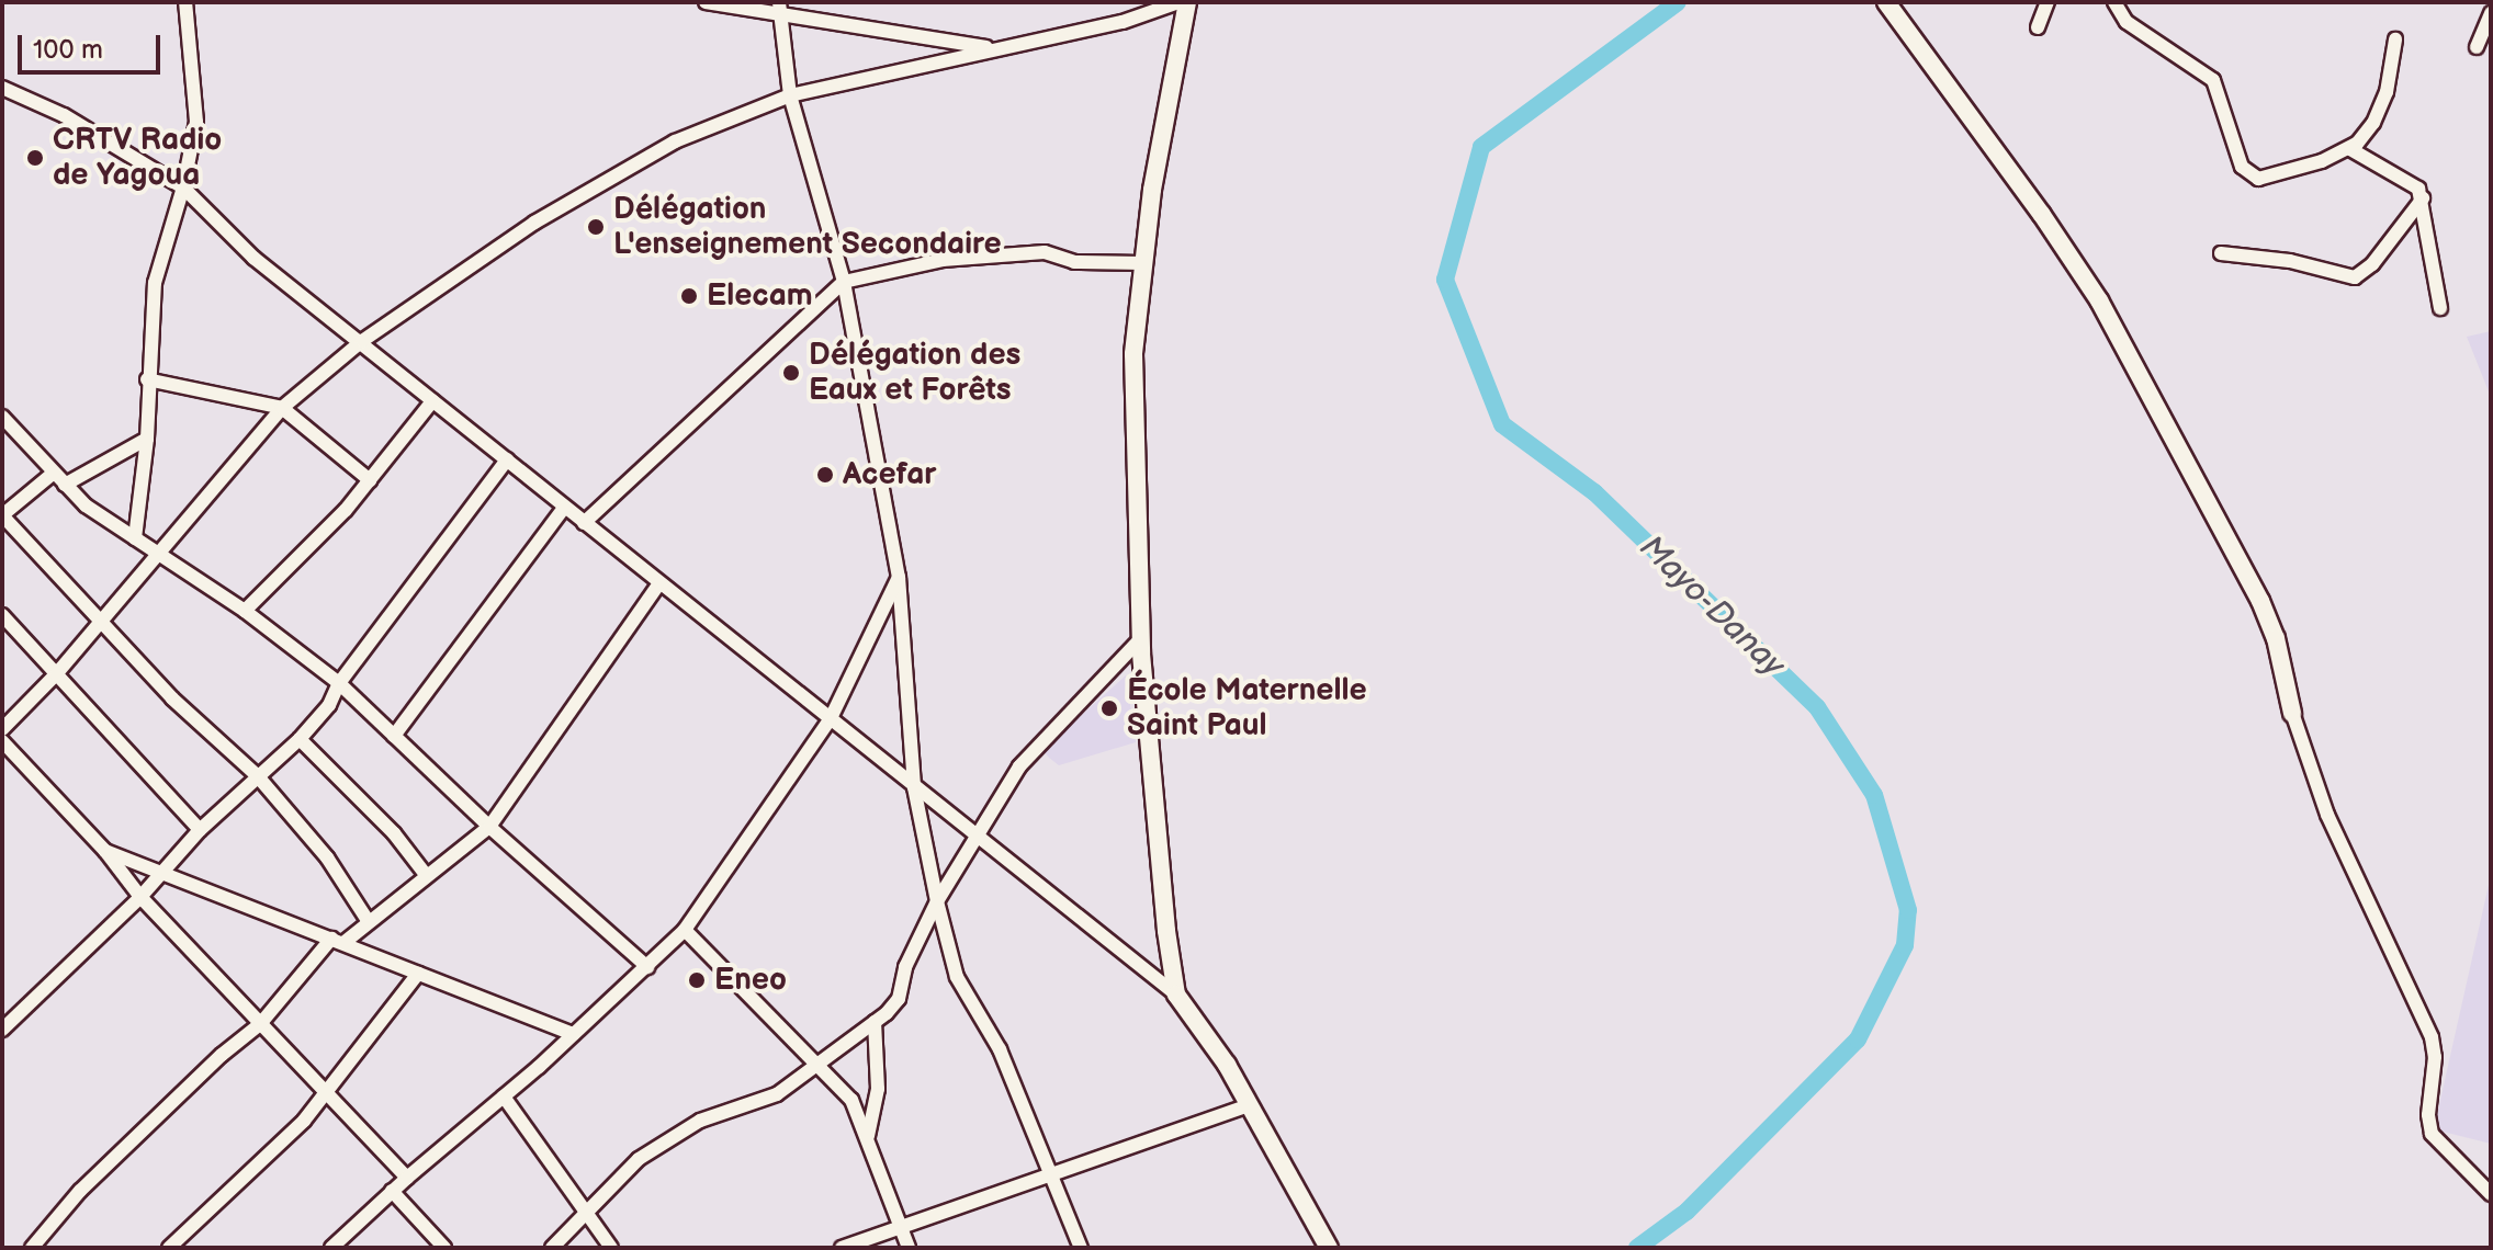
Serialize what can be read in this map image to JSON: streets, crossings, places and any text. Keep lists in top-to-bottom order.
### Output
{
  "water": ["Mayo-Danay"],
  "places": [
    "CRTV Radio de Yagoua",
    "Délégation L'enseignement Secondaire",
    "Elecam",
    "Délégation des Eaux et Forêts",
    "Acefar",
    "École Maternelle Saint Paul",
    "Eneo"
  ],
  "scale_bar": "100 m"
}
